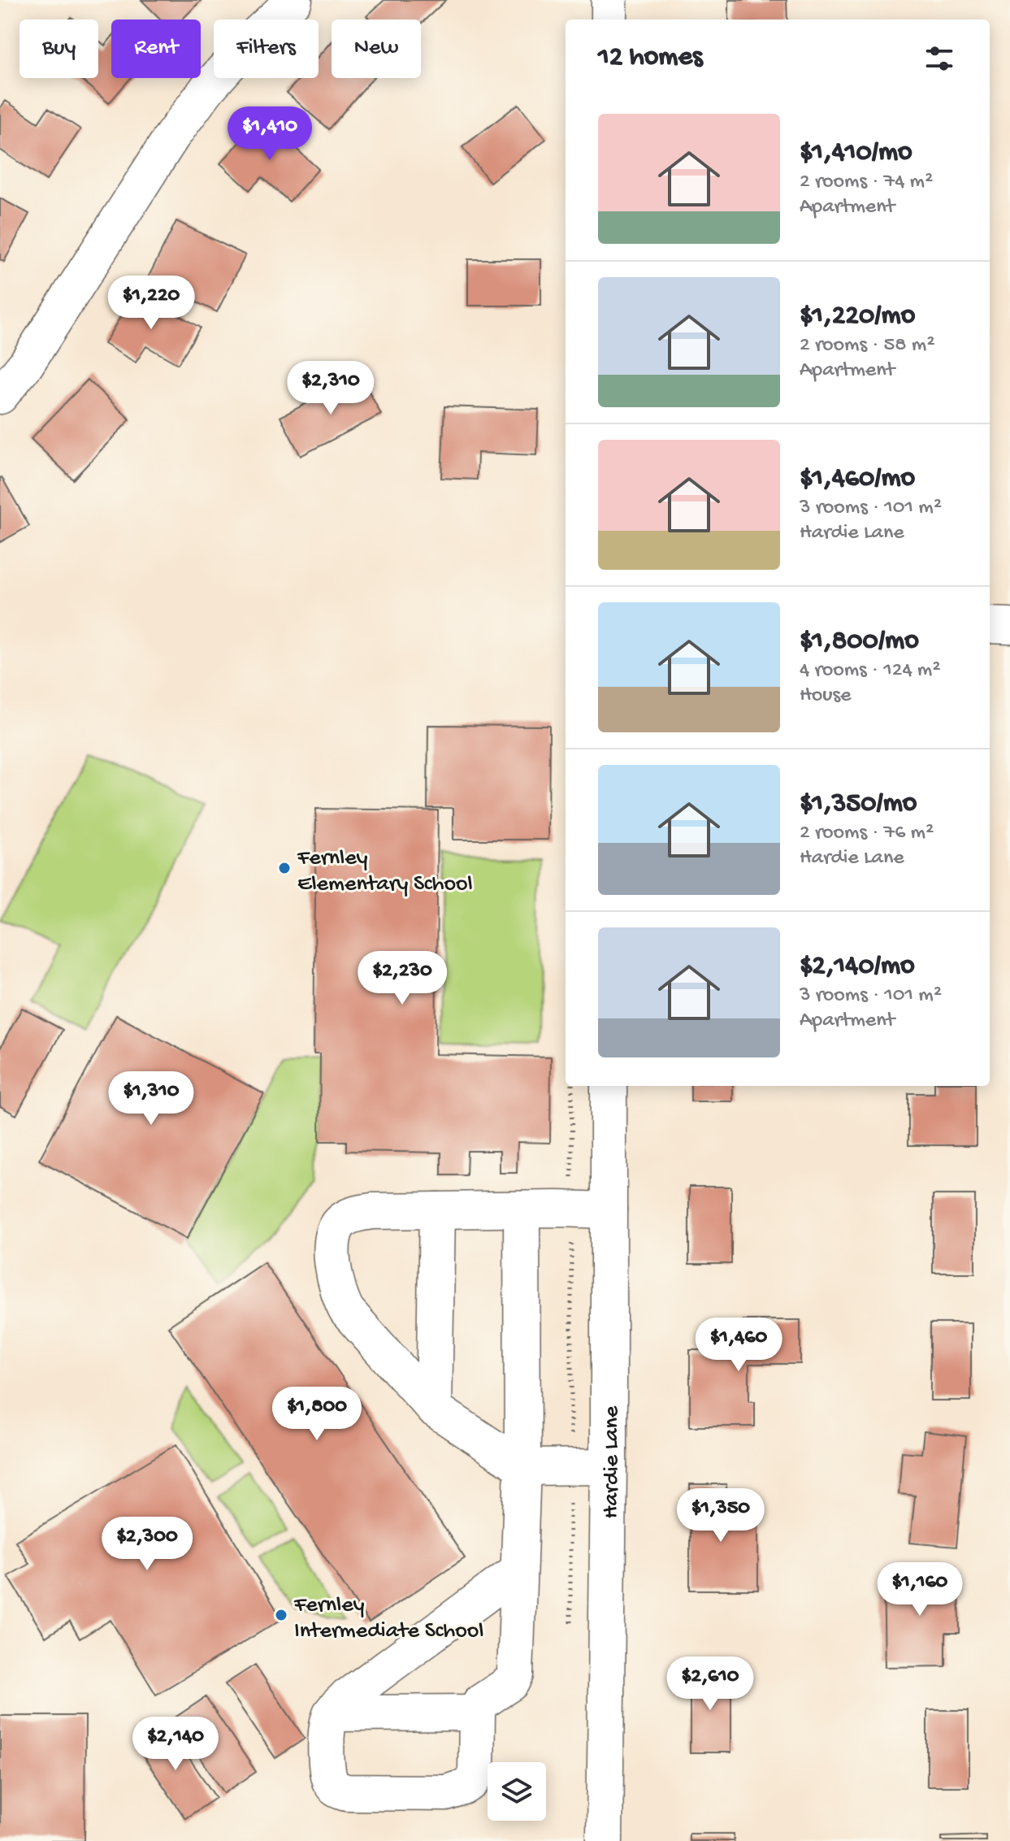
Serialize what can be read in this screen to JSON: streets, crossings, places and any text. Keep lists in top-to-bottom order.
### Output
{
  "streets": {
    "street": ["Hardie Lane"]
  },
  "places": ["Fernley Elementary School", "Fernley Intermediate School"],
  "page": {
    "chip": [
      "Buy",
      "Rent",
      "Filters",
      "New"
    ],
    "heading": "12 homes",
    "list": [
      {
        "name": "$1,410/mo",
        "note": "2 rooms · 74 m² · Apartment"
      },
      {
        "name": "$1,220/mo",
        "note": "2 rooms · 58 m² · Apartment"
      },
      {
        "name": "$1,460/mo",
        "note": "3 rooms · 101 m² · Hardie Lane"
      },
      {
        "name": "$1,800/mo",
        "note": "4 rooms · 124 m² · House"
      },
      {
        "name": "$1,350/mo",
        "note": "2 rooms · 76 m² · Hardie Lane"
      },
      {
        "name": "$2,140/mo",
        "note": "3 rooms · 101 m² · Apartment"
      }
    ],
    "price": [
      "$1,410",
      "$1,220",
      "$2,310",
      "$2,230",
      "$1,310",
      "$1,460",
      "$1,800",
      "$1,350",
      "$2,300",
      "$1,160",
      "$2,610",
      "$2,140"
    ]
  }
}
